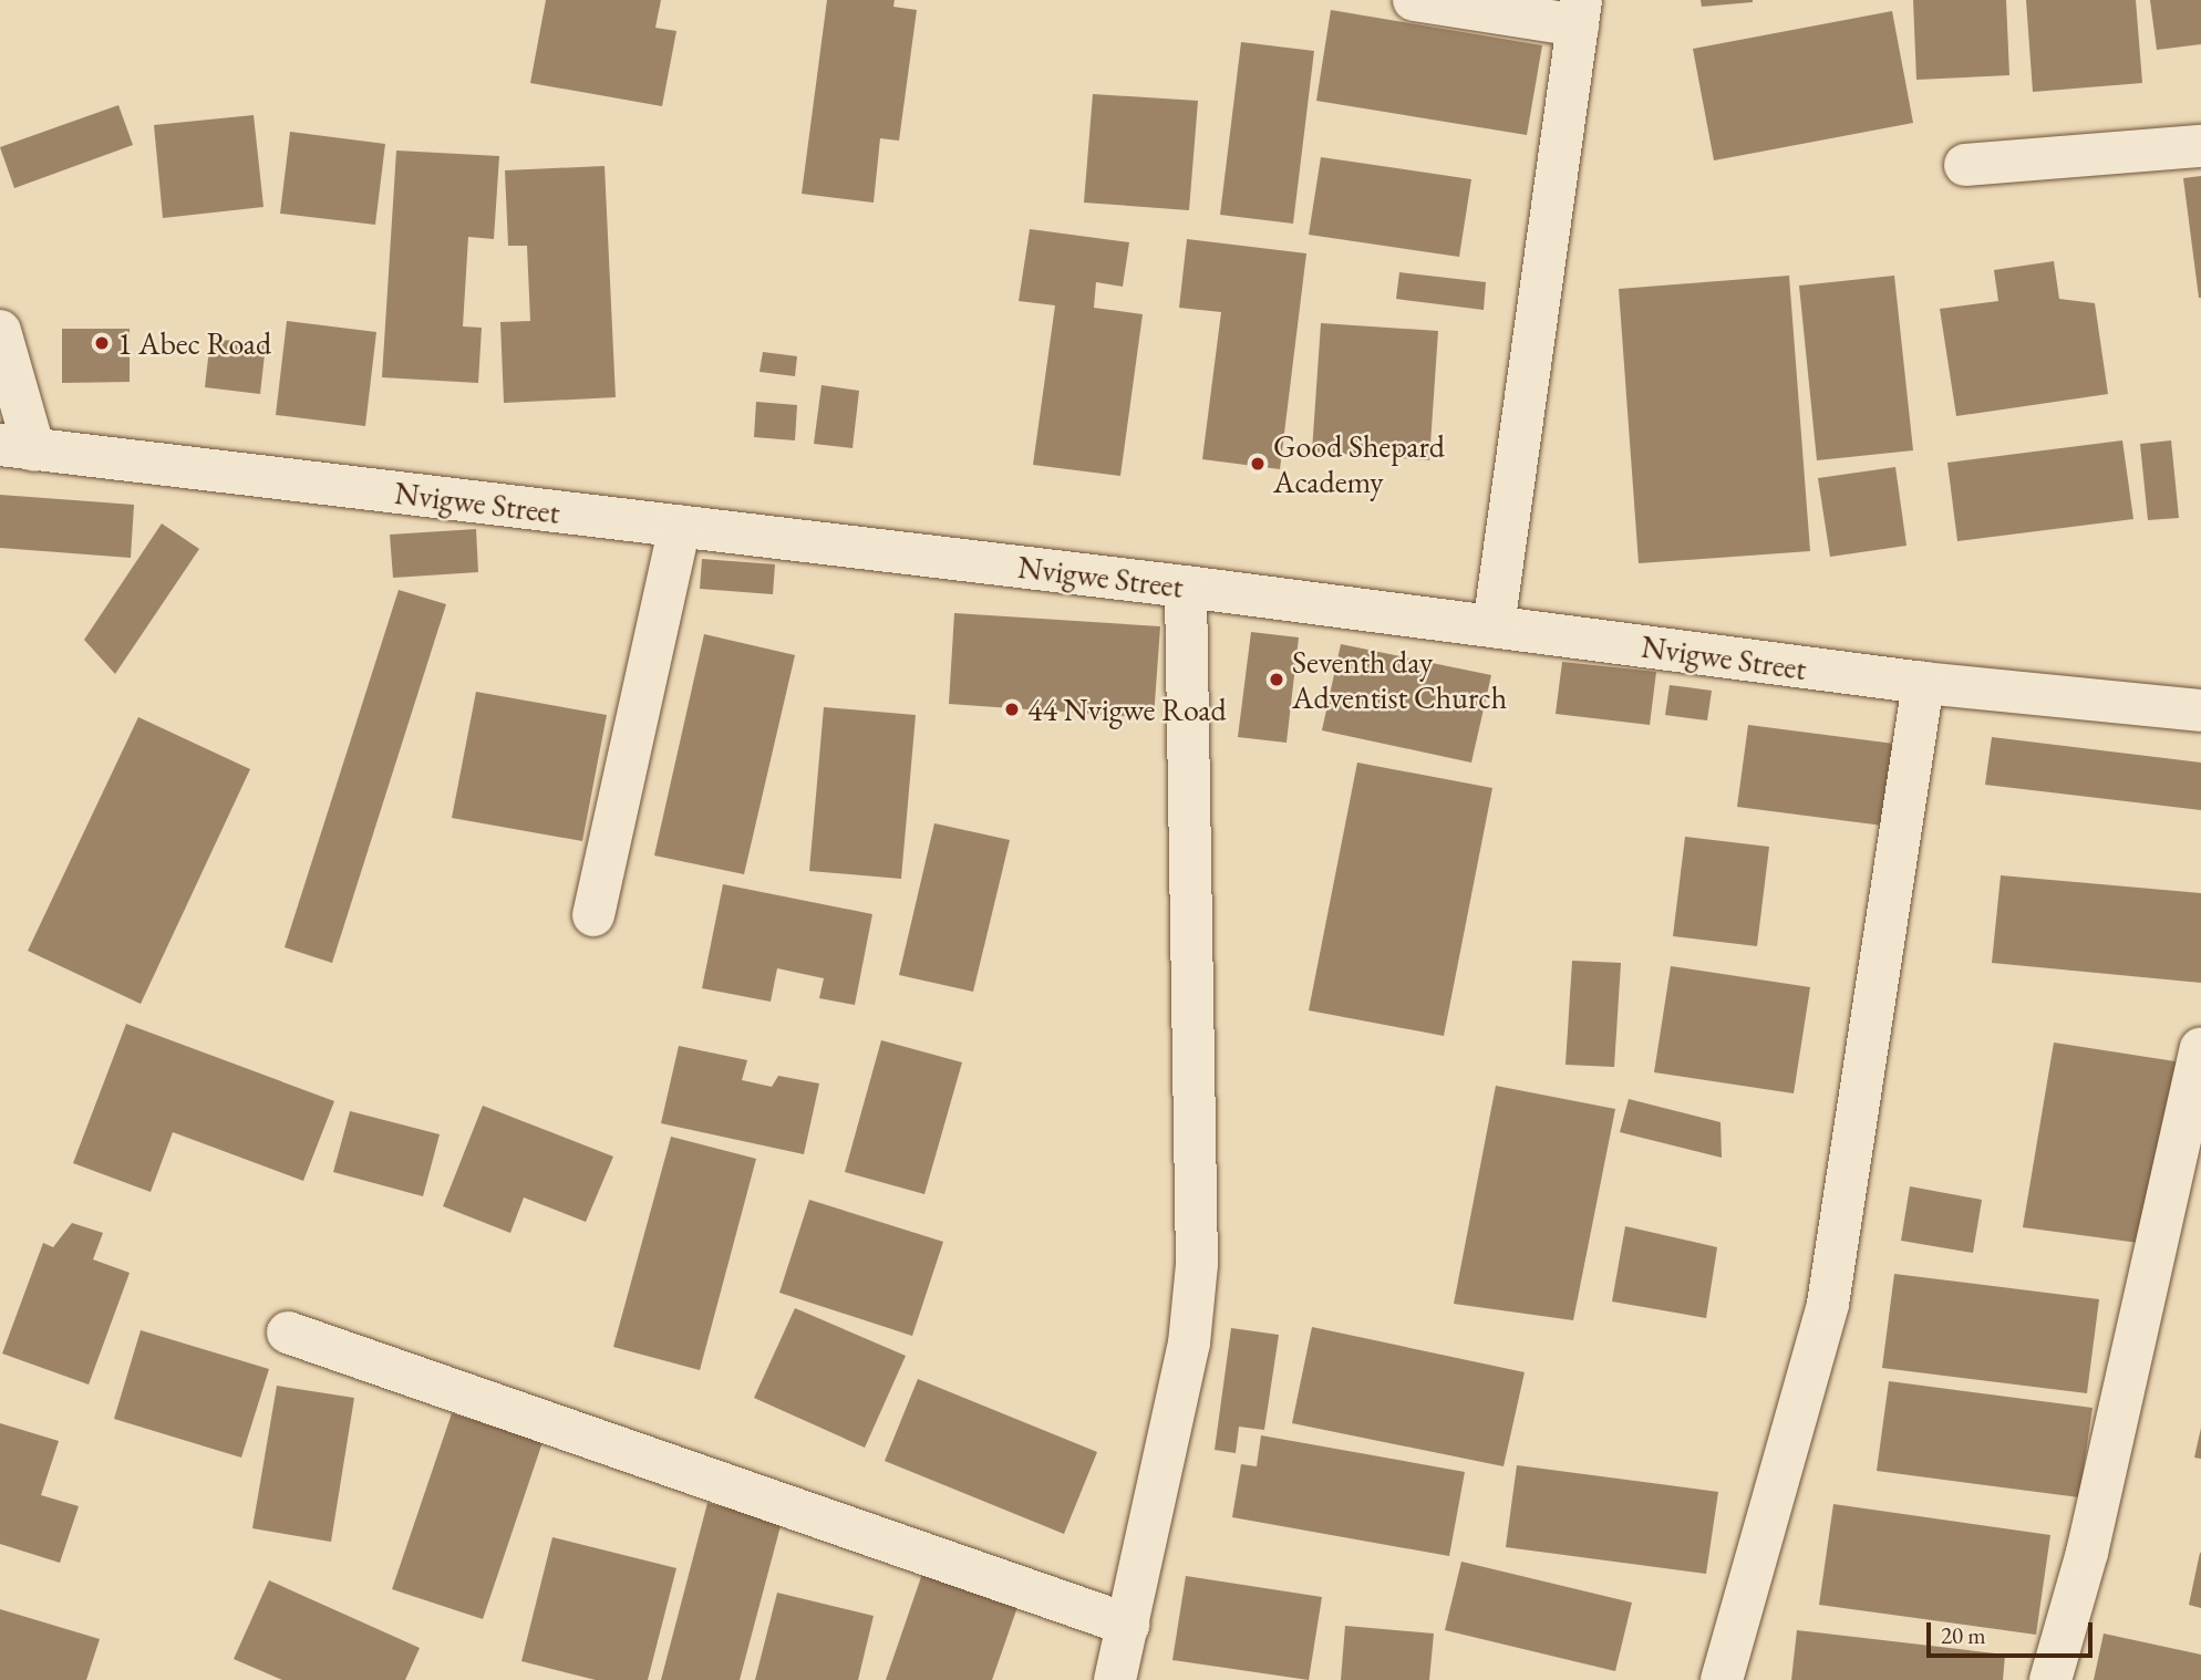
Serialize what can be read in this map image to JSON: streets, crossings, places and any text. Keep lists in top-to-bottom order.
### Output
{
  "streets": {
    "street": ["Nvigwe Street"]
  },
  "places": [
    "1 Abec Road",
    "Good Shepard Academy",
    "Seventh day Adventist Church",
    "44 Nvigwe Road"
  ],
  "scale_bar": "20 m"
}
